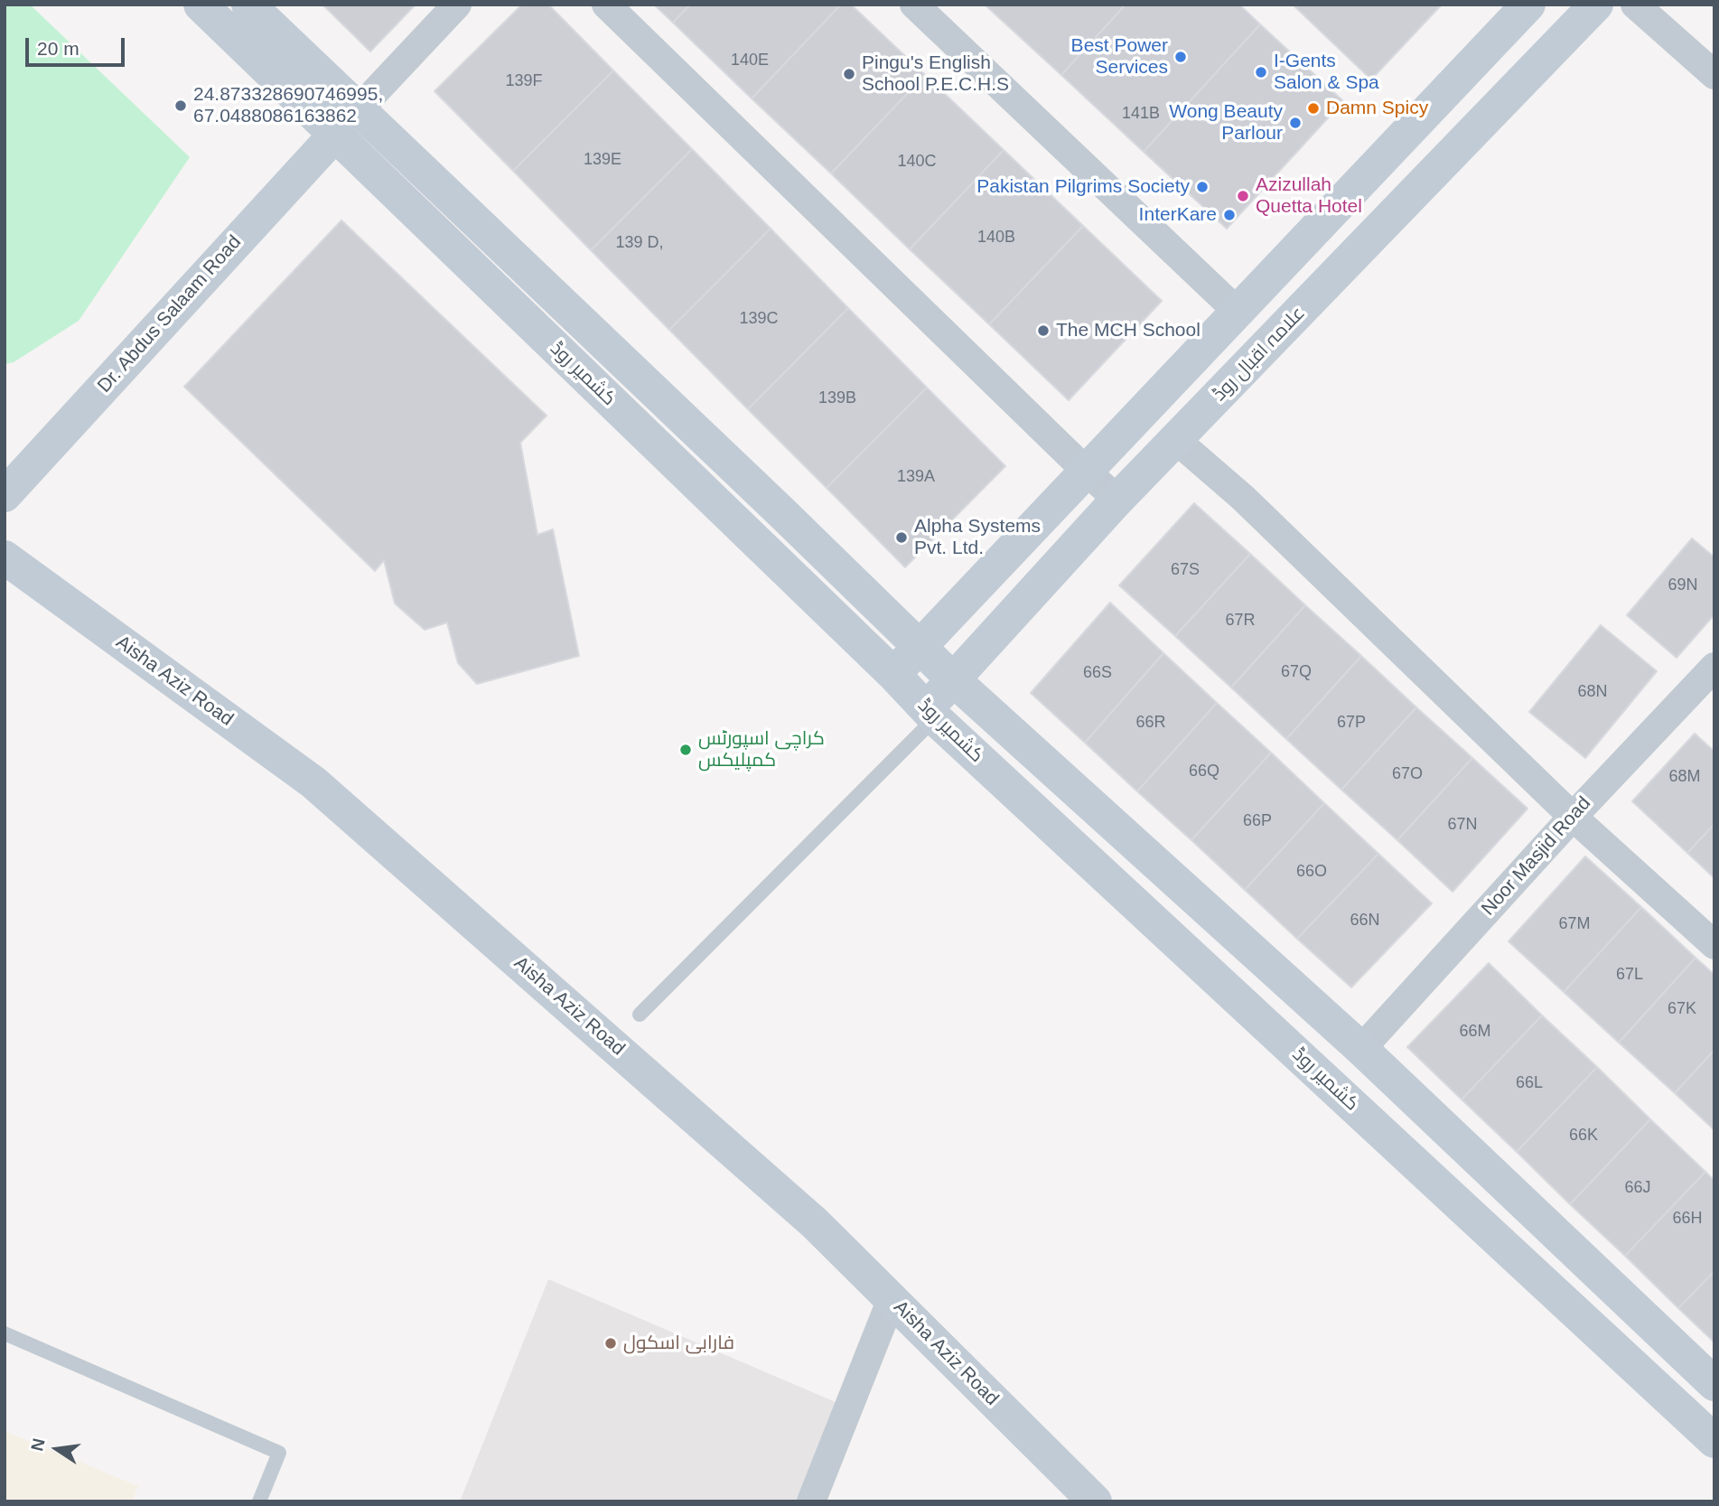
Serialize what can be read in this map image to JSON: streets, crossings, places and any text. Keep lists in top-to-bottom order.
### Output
{
  "streets": {
    "main road": [
      "Dr. Abdus Salaam Road",
      "علامہ اقبال روڈ",
      "کشمیر روڈ",
      "Aisha Aziz Road"
    ],
    "street": ["Noor Masjid Road"]
  },
  "crossings": [
    ["Dr. Abdus Salaam Road", "کشمیر روڈ"],
    ["علامہ اقبال روڈ", "کشمیر روڈ"],
    ["کشمیر روڈ", "Noor Masjid Road"]
  ],
  "places": [
    "Best Power Services",
    "I-Gents Salon & Spa",
    "Pingu's English School P.E.C.H.S",
    "24.873328690746995, 67.0488086163862",
    "Damn Spicy",
    "Wong Beauty Parlour",
    "Pakistan Pilgrims Society",
    "Azizullah Quetta Hotel",
    "InterKare",
    "The MCH School",
    "Alpha Systems Pvt. Ltd.",
    "کراچی اسپورٹس کمپلیکس",
    "فارابی اسکول"
  ],
  "house_numbers": [
    "140E",
    "139F",
    "141B",
    "139E",
    "140C",
    "140B",
    "139 D,",
    "139C",
    "139B",
    "139A",
    "67S",
    "69N",
    "67R",
    "67Q",
    "66S",
    "68N",
    "66R",
    "67P",
    "66Q",
    "67O",
    "68M",
    "66P",
    "67N",
    "66O",
    "66N",
    "67M",
    "67L",
    "67K",
    "66M",
    "66L",
    "66K",
    "66J",
    "66H"
  ],
  "scale_bar": "20 m",
  "north": "left"
}
